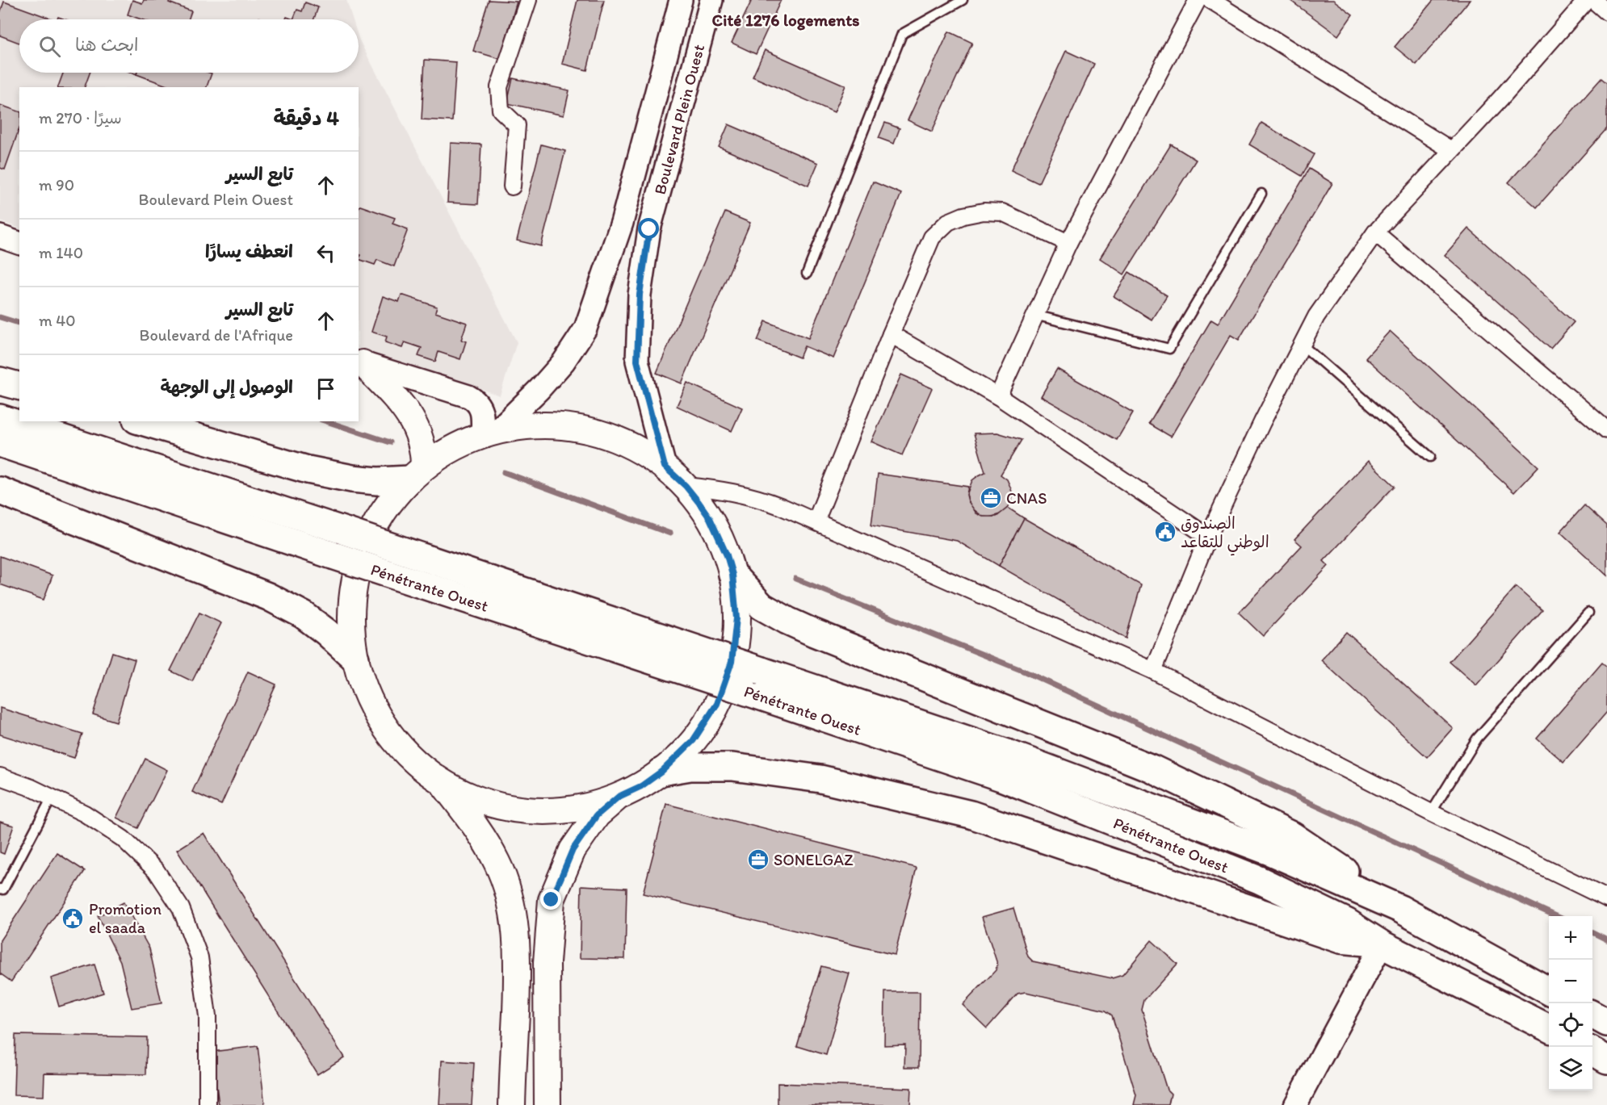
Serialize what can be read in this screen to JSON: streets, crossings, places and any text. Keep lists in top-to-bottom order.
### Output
{
  "streets": {
    "highway": ["Pénétrante Ouest"],
    "main road": ["Boulevard Plein Ouest"]
  },
  "districts": ["Cité 1276 logements"],
  "places": {
    "office": ["CNAS", "SONELGAZ"],
    "public building": ["الصندوق الوطني للتقاعد", "Promotion el saada"]
  },
  "page": {
    "search": "ابحث هنا",
    "heading": ["4 دقيقة", "سيرًا · 270 m"],
    "list": [
      ["تابع السير", "Boulevard Plein Ouest", "90 m"],
      ["انعطف يسارًا", "140 m"],
      ["تابع السير", "Boulevard de l'Afrique", "40 m"],
      "الوصول إلى الوجهة"
    ],
    "map_buttons": ["+", "−"]
  }
}
